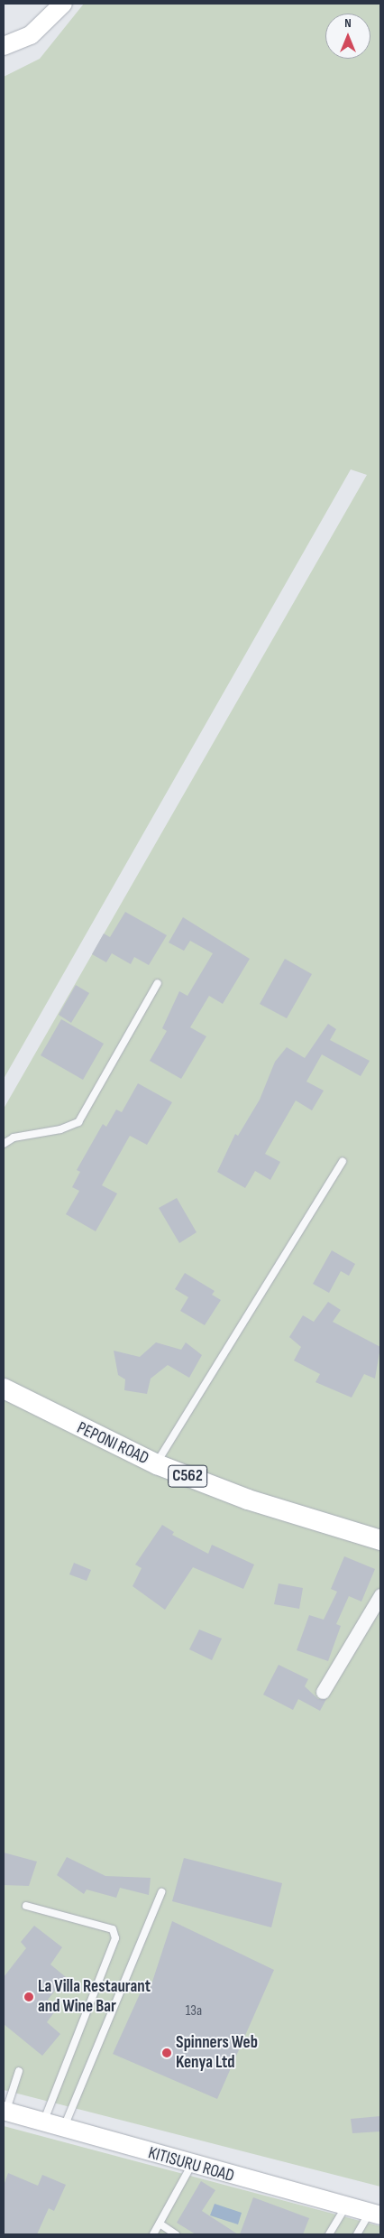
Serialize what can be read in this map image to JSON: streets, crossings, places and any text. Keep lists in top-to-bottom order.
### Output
{
  "streets": {
    "main road": ["PEPONI ROAD", "C562"],
    "street": ["KITISURU ROAD"]
  },
  "places": ["La Villa Restaurant and Wine Bar", "Spinners Web Kenya Ltd"],
  "house_numbers": ["13a"],
  "north": "top"
}
